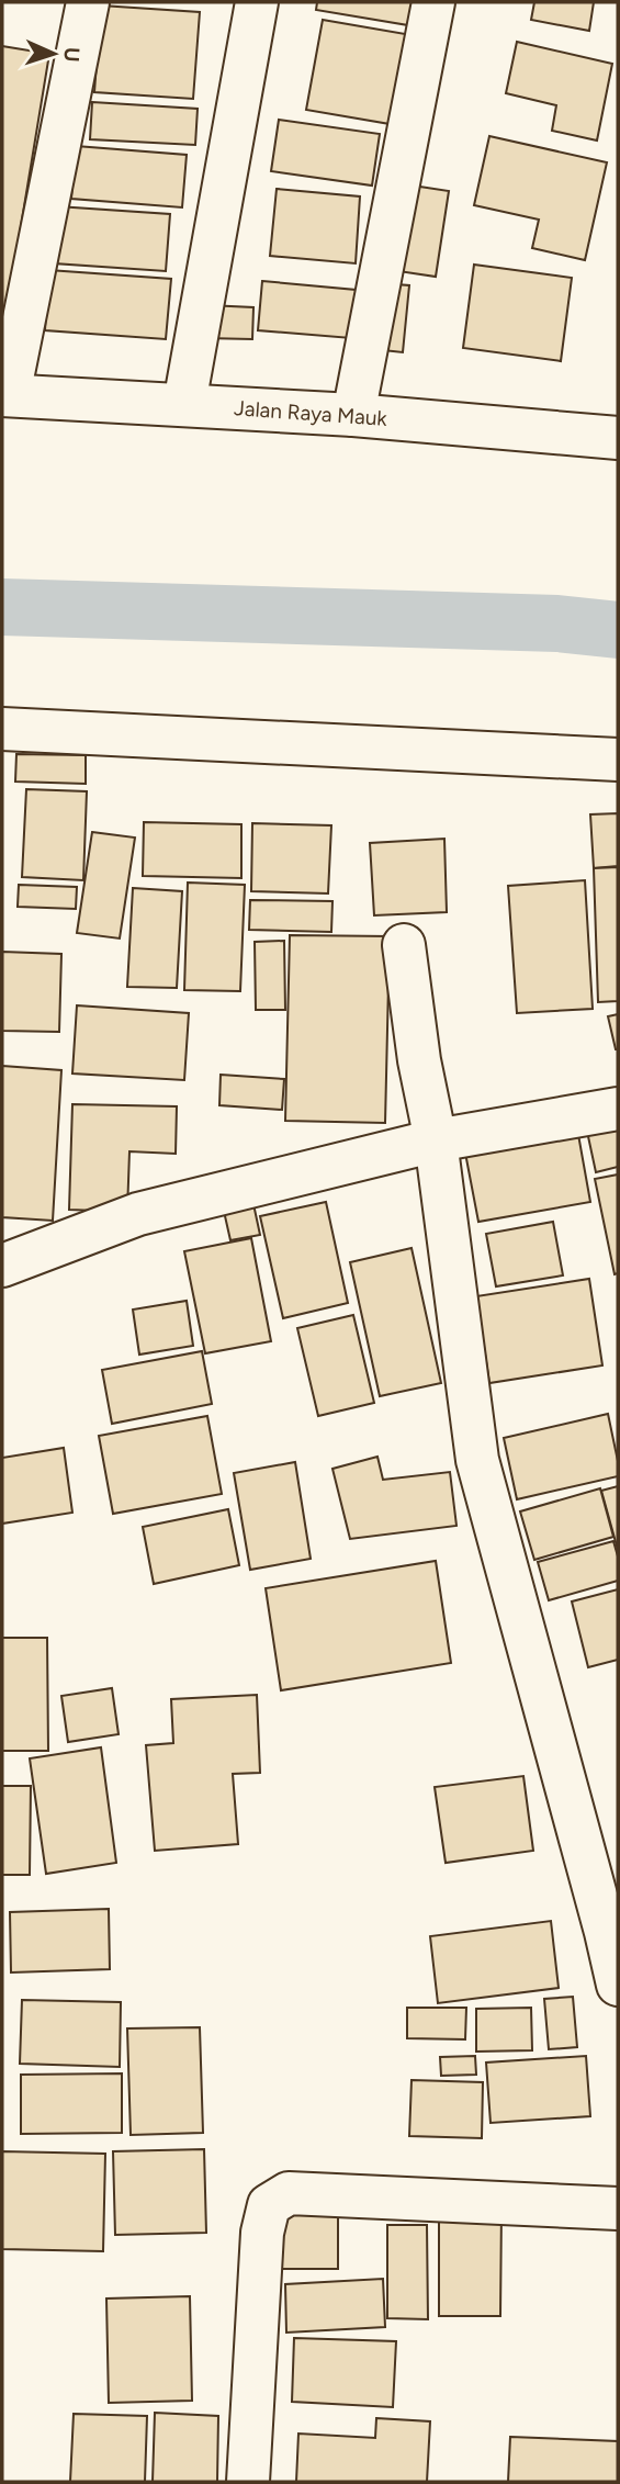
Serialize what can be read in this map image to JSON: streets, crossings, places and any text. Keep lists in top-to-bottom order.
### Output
{
  "streets": {
    "street": ["Jalan Raya Mauk"]
  },
  "north": "right"
}
